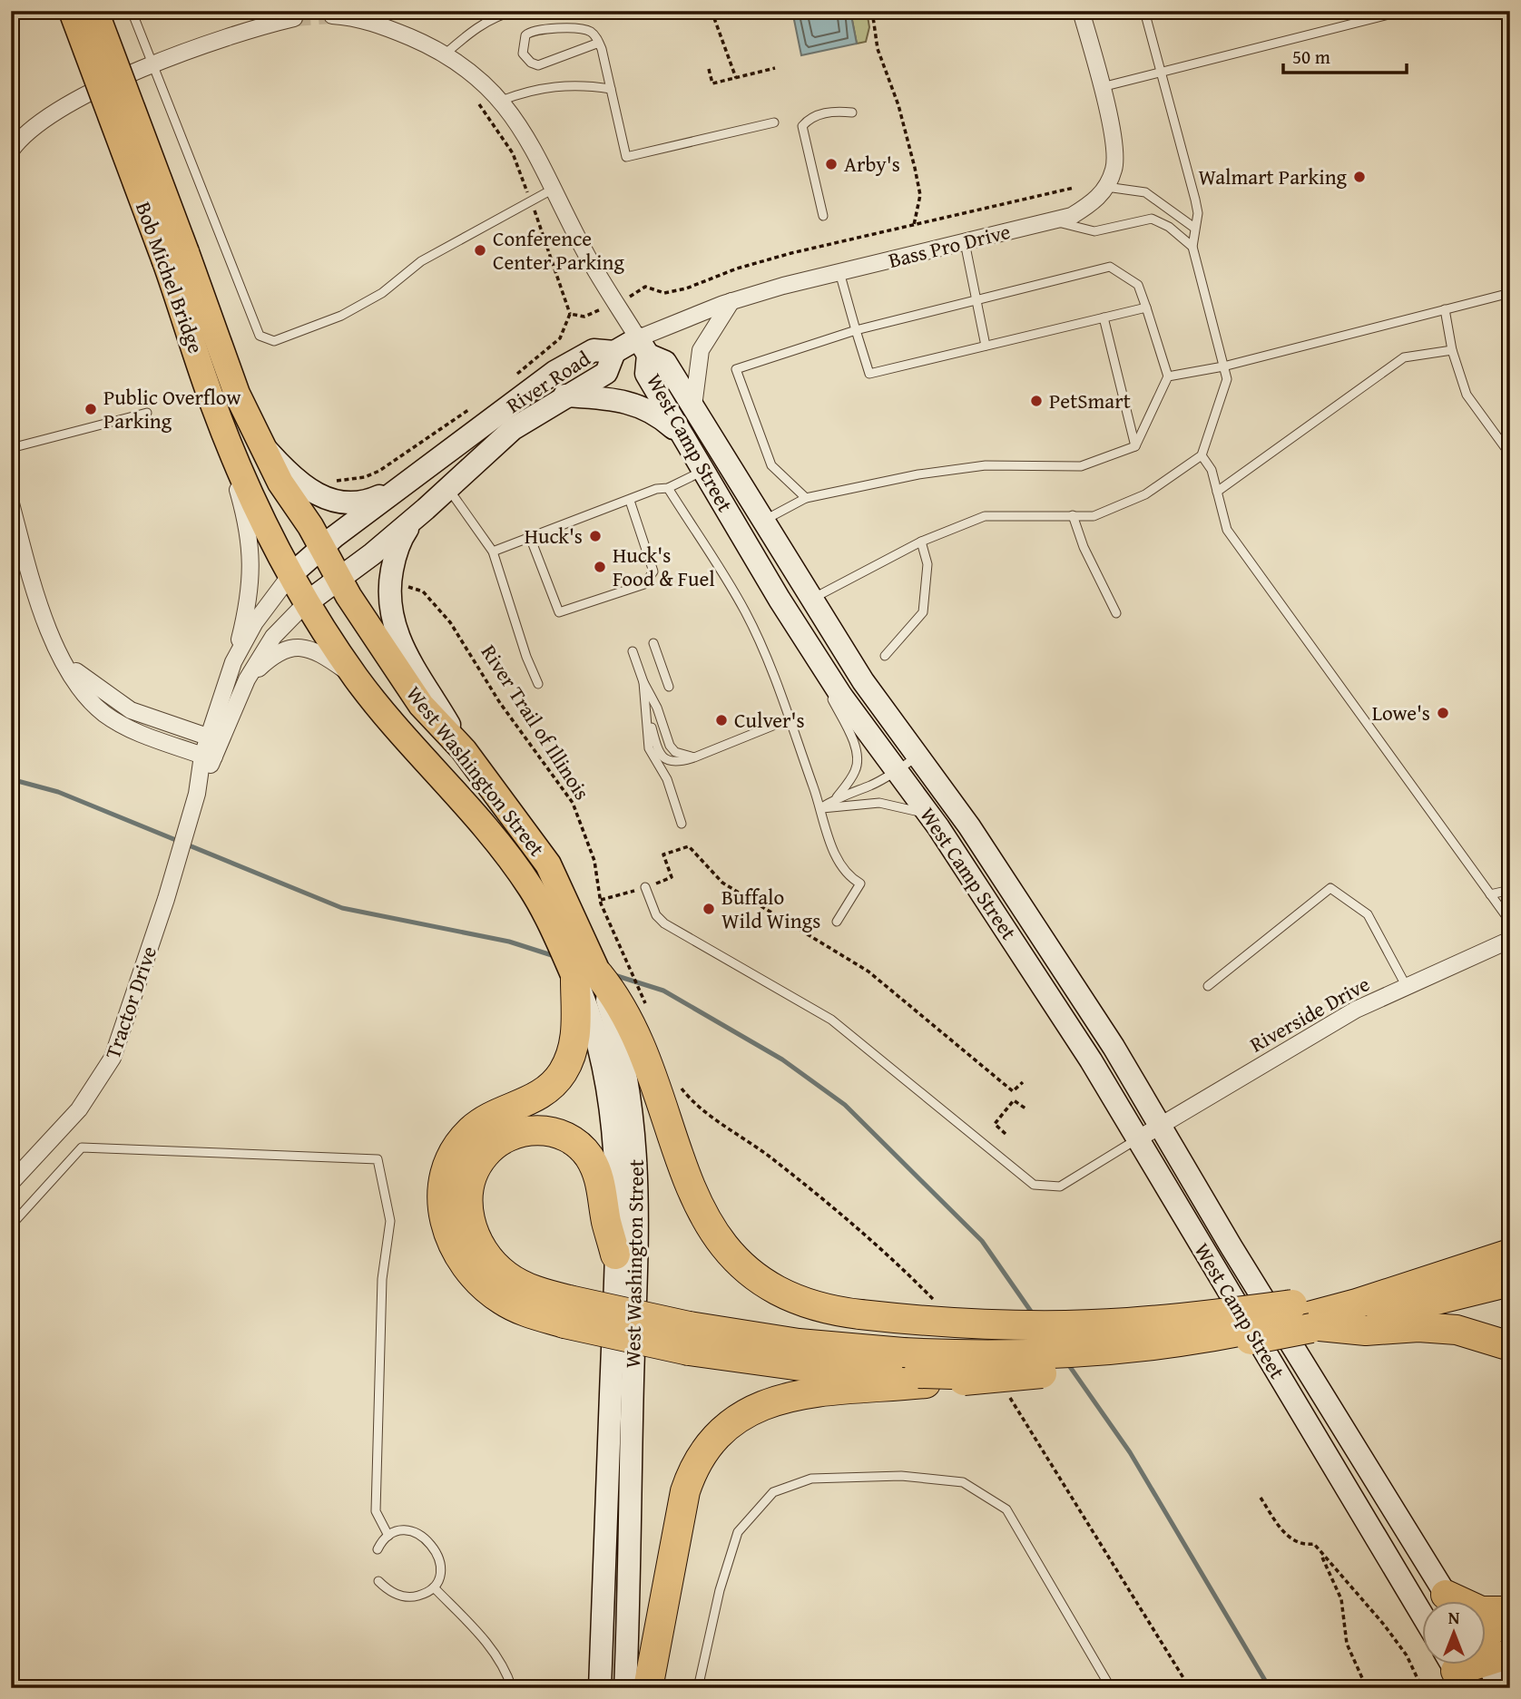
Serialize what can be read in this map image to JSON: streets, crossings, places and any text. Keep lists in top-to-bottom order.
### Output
{
  "streets": {
    "main road": [
      "Bass Pro Drive",
      "Bob Michel Bridge",
      "River Road",
      "West Camp Street",
      "West Washington Street",
      "Tractor Drive"
    ],
    "street": ["Riverside Drive"],
    "path": ["River Trail of Illinois"]
  },
  "crossings": [
    ["Bass Pro Drive", "River Road"],
    ["Bass Pro Drive", "West Camp Street"],
    ["Bob Michel Bridge", "River Road"],
    ["Bob Michel Bridge", "West Washington Street"],
    ["Bob Michel Bridge", "Tractor Drive"],
    ["River Road", "West Washington Street"],
    ["River Road", "Tractor Drive"],
    ["West Camp Street", "Riverside Drive"],
    ["West Washington Street", "Tractor Drive"]
  ],
  "places": [
    "Arby's",
    "Walmart Parking",
    "Conference Center Parking",
    "PetSmart",
    "Public Overflow Parking",
    "Huck's",
    "Huck's Food & Fuel",
    "Lowe's",
    "Culver's",
    "Buffalo Wild Wings"
  ],
  "scale_bar": "50 m",
  "north": "top"
}
